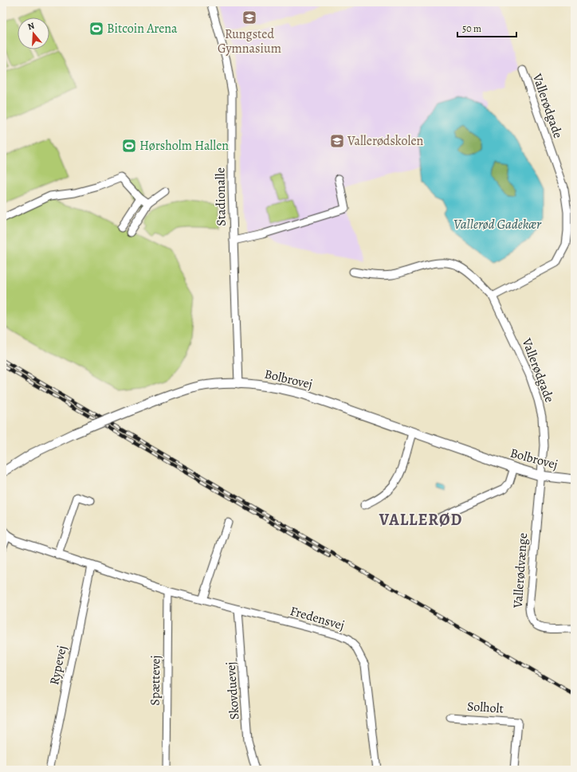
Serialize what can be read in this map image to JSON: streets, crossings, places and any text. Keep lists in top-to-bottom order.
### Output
{
  "streets": {
    "street": [
      "Vallerødgade",
      "Stadionalle",
      "Bolbrovej",
      "Vallerødvænge",
      "Fredensvej",
      "Rypevej",
      "Spættevej",
      "Skovduevej",
      "Solholt"
    ]
  },
  "crossings": [
    ["Vallerødgade", "Bolbrovej"],
    ["Vallerødgade", "Vallerødvænge"],
    ["Stadionalle", "Bolbrovej"],
    ["Bolbrovej", "Vallerødvænge"],
    ["Fredensvej", "Rypevej"],
    ["Fredensvej", "Spættevej"],
    ["Fredensvej", "Skovduevej"]
  ],
  "districts": ["VALLERØD"],
  "water": ["Vallerød Gadekær"],
  "places": {
    "school or university": ["Rungsted Gymnasium", "Vallerødskolen"],
    "sports": ["Bitcoin Arena", "Hørsholm Hallen"]
  },
  "scale_bar": "50 m",
  "north": "top"
}
